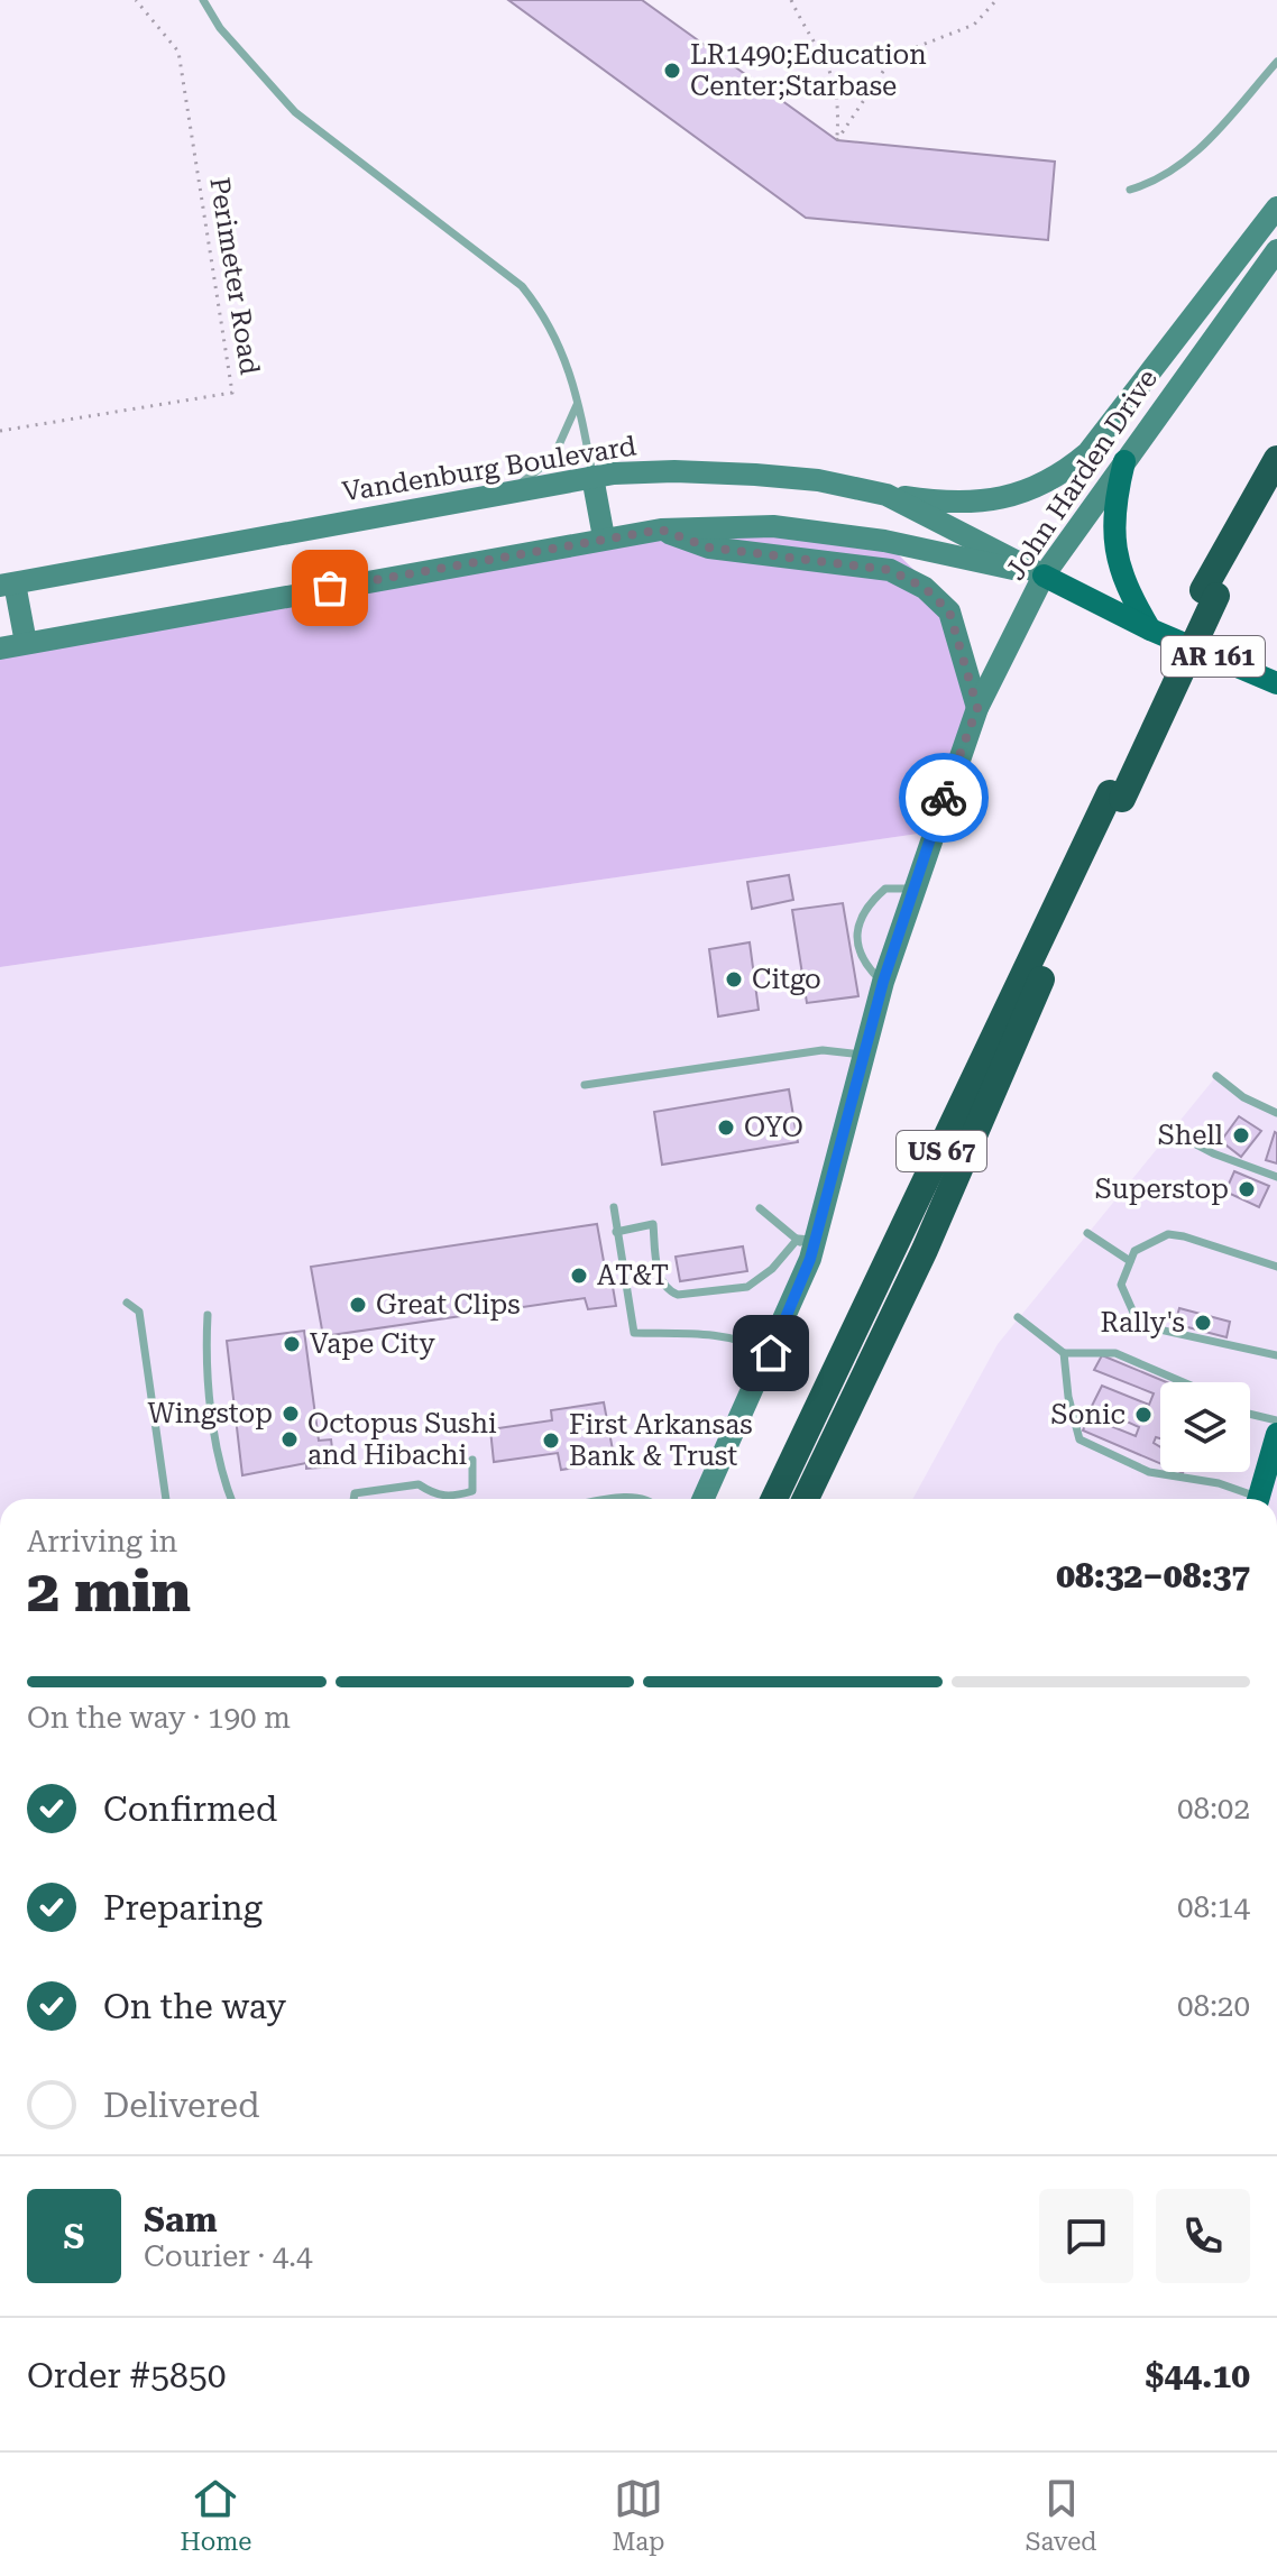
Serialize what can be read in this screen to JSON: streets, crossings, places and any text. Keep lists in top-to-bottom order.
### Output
{
  "streets": {
    "highway": ["US 67"],
    "main road": ["Vandenburg Boulevard", "John Harden Drive", "AR 161"],
    "path": ["Perimeter Road"]
  },
  "crossings": [
    ["Vandenburg Boulevard", "John Harden Drive"],
    ["Vandenburg Boulevard", "AR 161"],
    ["John Harden Drive", "AR 161"]
  ],
  "places": [
    "LR1490;Education Center;Starbase",
    "Citgo",
    "OYO",
    "Shell",
    "Superstop",
    "AT&T",
    "Great Clips",
    "Rally's",
    "Vape City",
    "Wingstop",
    "Sonic",
    "Octopus Sushi and Hibachi",
    "First Arkansas Bank & Trust"
  ],
  "page": {
    "heading": ["2 min", "Arriving in", "08:32–08:37"],
    "panel": [
      "Sam",
      "Courier · 4.4",
      "Order #5850",
      "$44.10"
    ],
    "bar": "On the way · 190 m",
    "list": [
      ["Confirmed", "08:02"],
      ["Preparing", "08:14"],
      ["On the way", "08:20"],
      "Delivered"
    ],
    "round": "S",
    "tabs": ["Home", "Map", "Saved"]
  }
}
